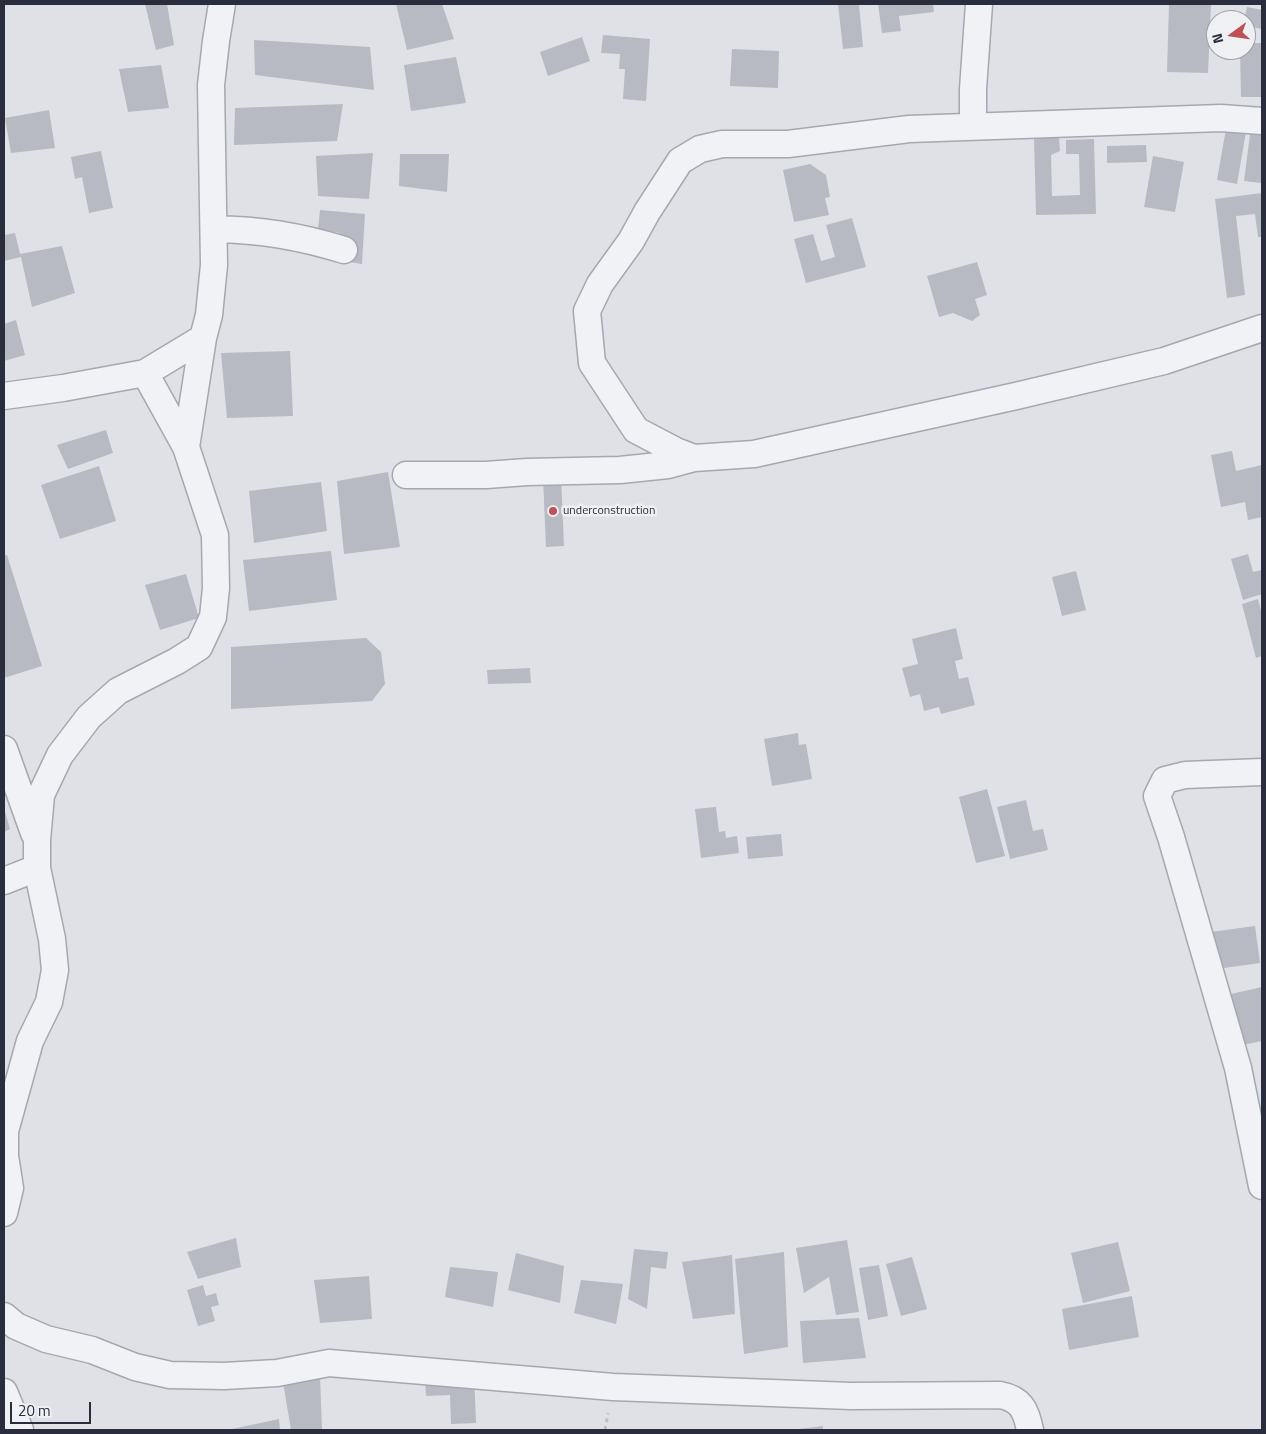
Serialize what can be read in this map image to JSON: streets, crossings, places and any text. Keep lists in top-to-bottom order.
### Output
{
  "places": ["underconstruction"],
  "scale_bar": "20 m",
  "north": "left"
}
